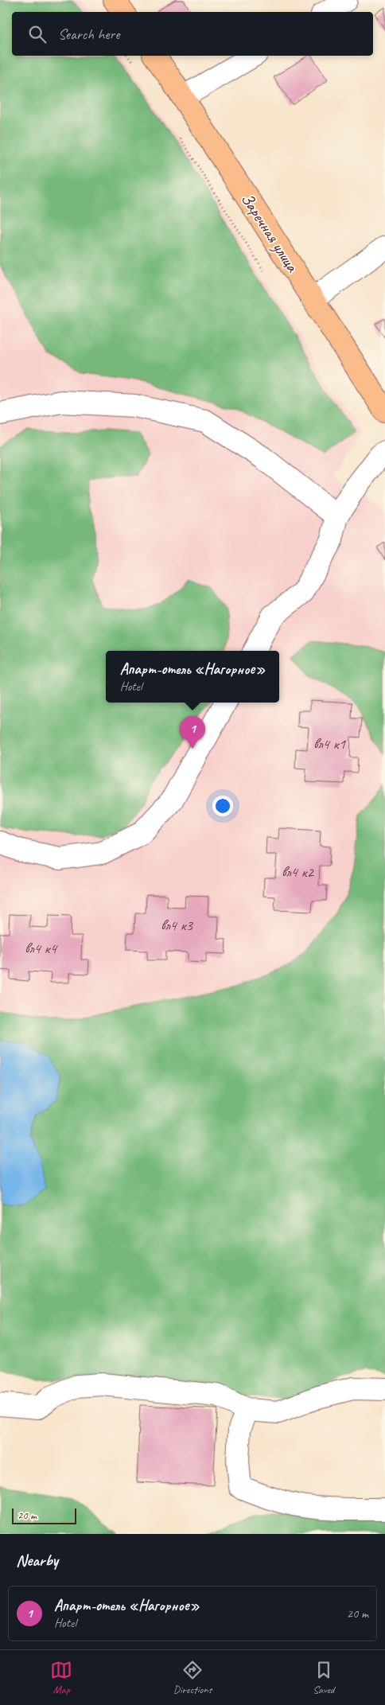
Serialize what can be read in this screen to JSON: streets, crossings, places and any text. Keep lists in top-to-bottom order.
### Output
{
  "streets": {
    "main road": ["Заречная улица"]
  },
  "house_numbers": [
    "вл4 к1",
    "вл4 к2",
    "вл4 к3",
    "вл4 к4"
  ],
  "scale_bar": "20 m",
  "page": {
    "search": "Search here",
    "popup": ["Апарт-отель «Нагорное»", "Hotel"],
    "pins": "1",
    "scale": "20 m",
    "heading": "Nearby",
    "list": [
      {
        "mark": "1",
        "name": "Апарт-отель «Нагорное»",
        "note": "Hotel",
        "value": "20 m"
      }
    ],
    "nav": ["Map", "Directions", "Saved"]
  }
}
